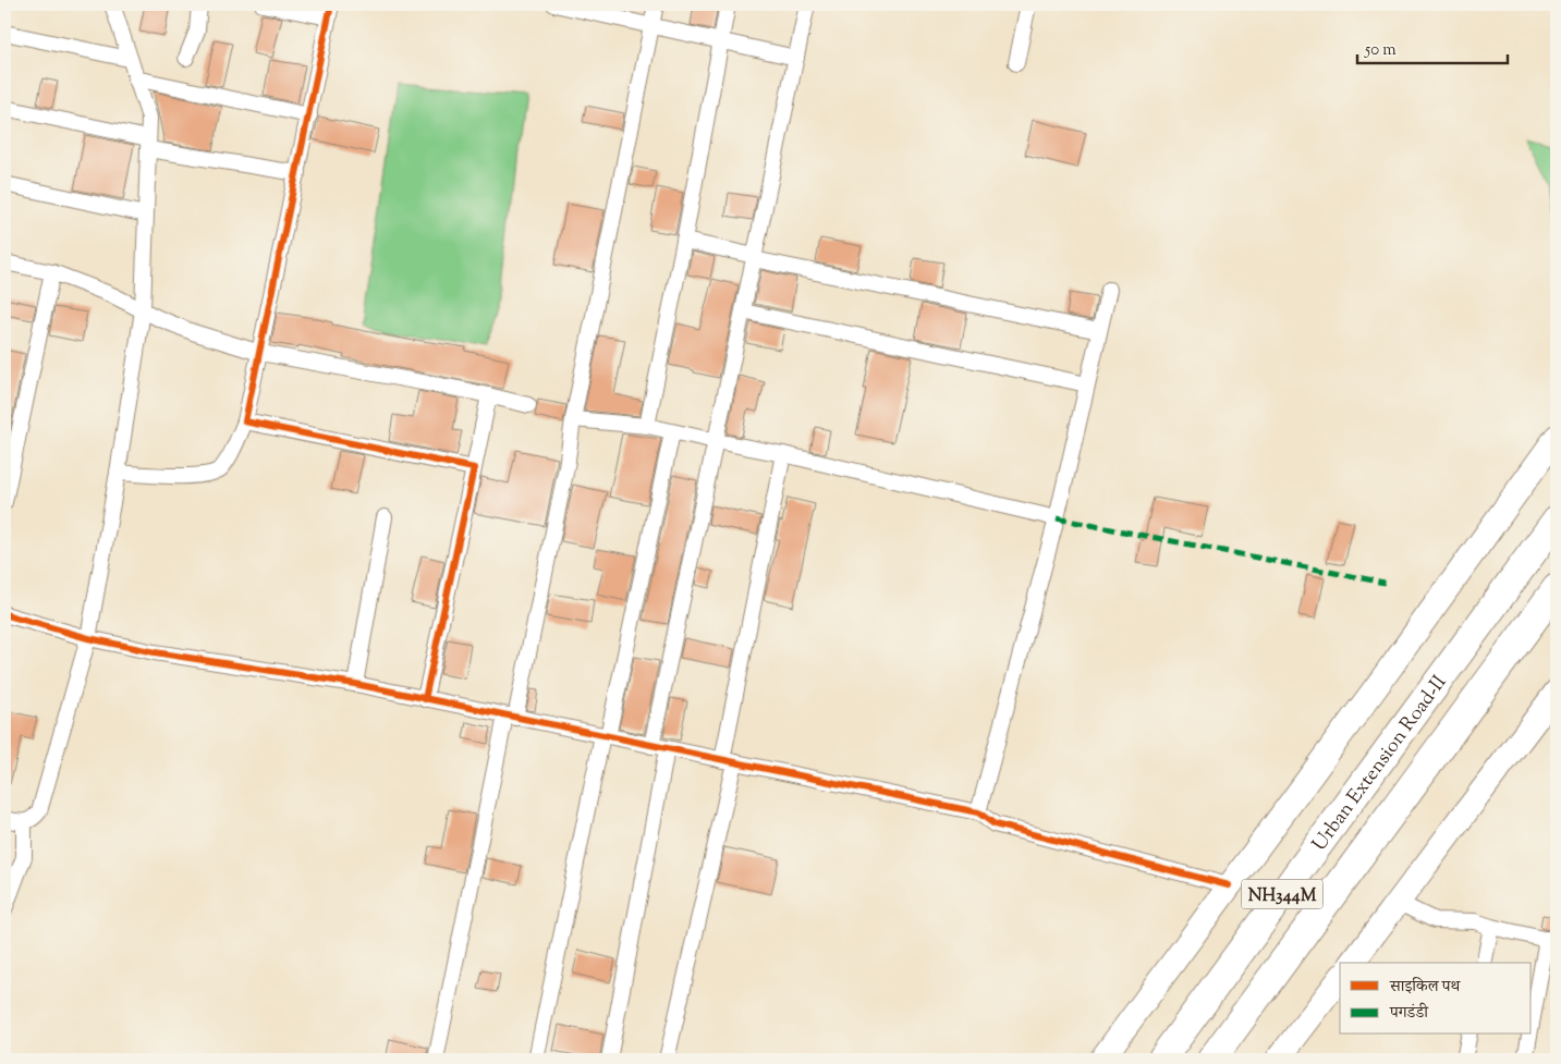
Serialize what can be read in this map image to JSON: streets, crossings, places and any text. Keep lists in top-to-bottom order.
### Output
{
  "streets": {
    "highway": ["Urban Extension Road-II", "NH344M"]
  },
  "legend": ["साइकिल पथ", "पगडंडी"],
  "scale_bar": "50 m"
}
